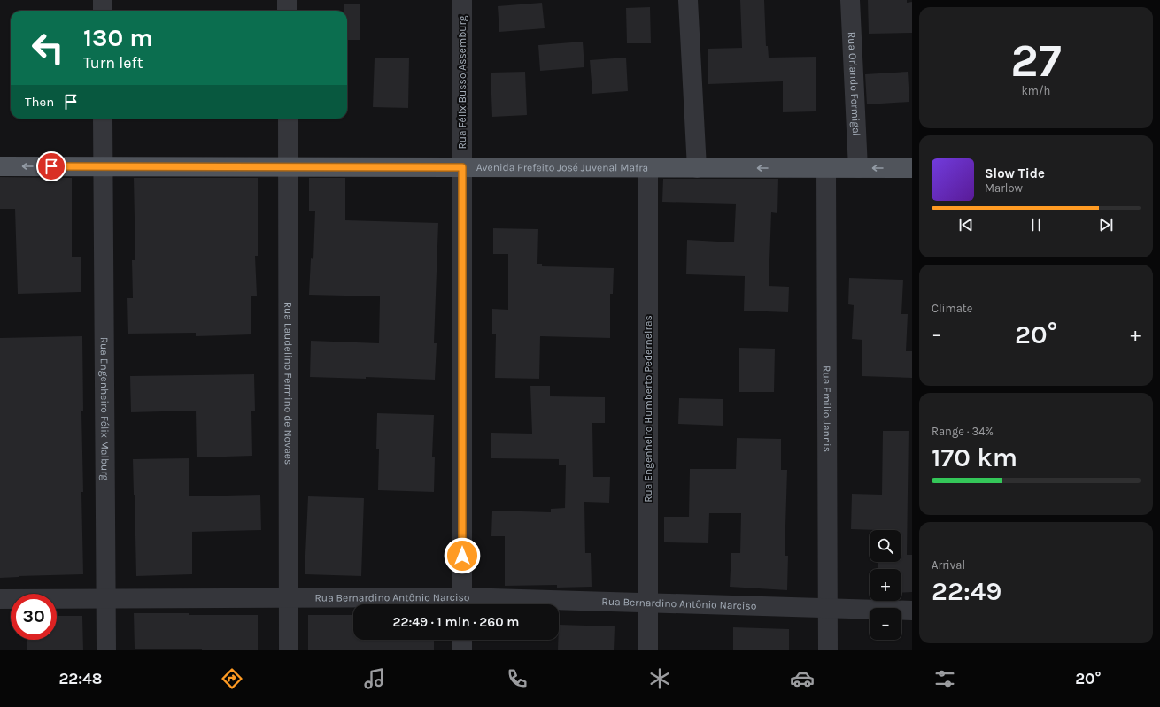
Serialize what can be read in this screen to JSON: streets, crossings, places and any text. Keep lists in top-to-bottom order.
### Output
{
  "streets": {
    "main road": ["Avenida Prefeito José Juvenal Mafra"],
    "street": [
      "Rua Félix Busso Assemburg",
      "Rua Orlando Formigal",
      "Rua Laudelino Fermino de Novaes",
      "Rua Engenheiro Félix Malburg",
      "Rua Engenheiro Humberto Pederneiras",
      "Rua Emílio Jannis",
      "Rua Bernardino Antônio Narciso"
    ]
  },
  "crossings": [
    ["Rua Félix Busso Assemburg", "Avenida Prefeito José Juvenal Mafra"],
    ["Rua Félix Busso Assemburg", "Rua Bernardino Antônio Narciso"],
    ["Rua Orlando Formigal", "Avenida Prefeito José Juvenal Mafra"],
    ["Avenida Prefeito José Juvenal Mafra", "Rua Laudelino Fermino de Novaes"],
    ["Avenida Prefeito José Juvenal Mafra", "Rua Engenheiro Félix Malburg"],
    ["Avenida Prefeito José Juvenal Mafra", "Rua Engenheiro Humberto Pederneiras"],
    ["Avenida Prefeito José Juvenal Mafra", "Rua Emílio Jannis"],
    ["Rua Laudelino Fermino de Novaes", "Rua Bernardino Antônio Narciso"],
    ["Rua Engenheiro Félix Malburg", "Rua Bernardino Antônio Narciso"],
    ["Rua Engenheiro Humberto Pederneiras", "Rua Bernardino Antônio Narciso"],
    ["Rua Emílio Jannis", "Rua Bernardino Antônio Narciso"]
  ],
  "page": {
    "tile": [
      ["27", "km/h"],
      "Climate",
      ["Range · 34%", "170 km"],
      ["Arrival", "22:49"]
    ],
    "turn": ["130 m", "Turn left"],
    "then": "Then",
    "song": ["Slow Tide", "Marlow"],
    "heat": ["−", "20°", "+"],
    "map_buttons": ["+", "−"],
    "limit": "30",
    "trip": "22:49 · 1 min · 260 m",
    "tabs": ["22:48", "20°"]
  }
}
